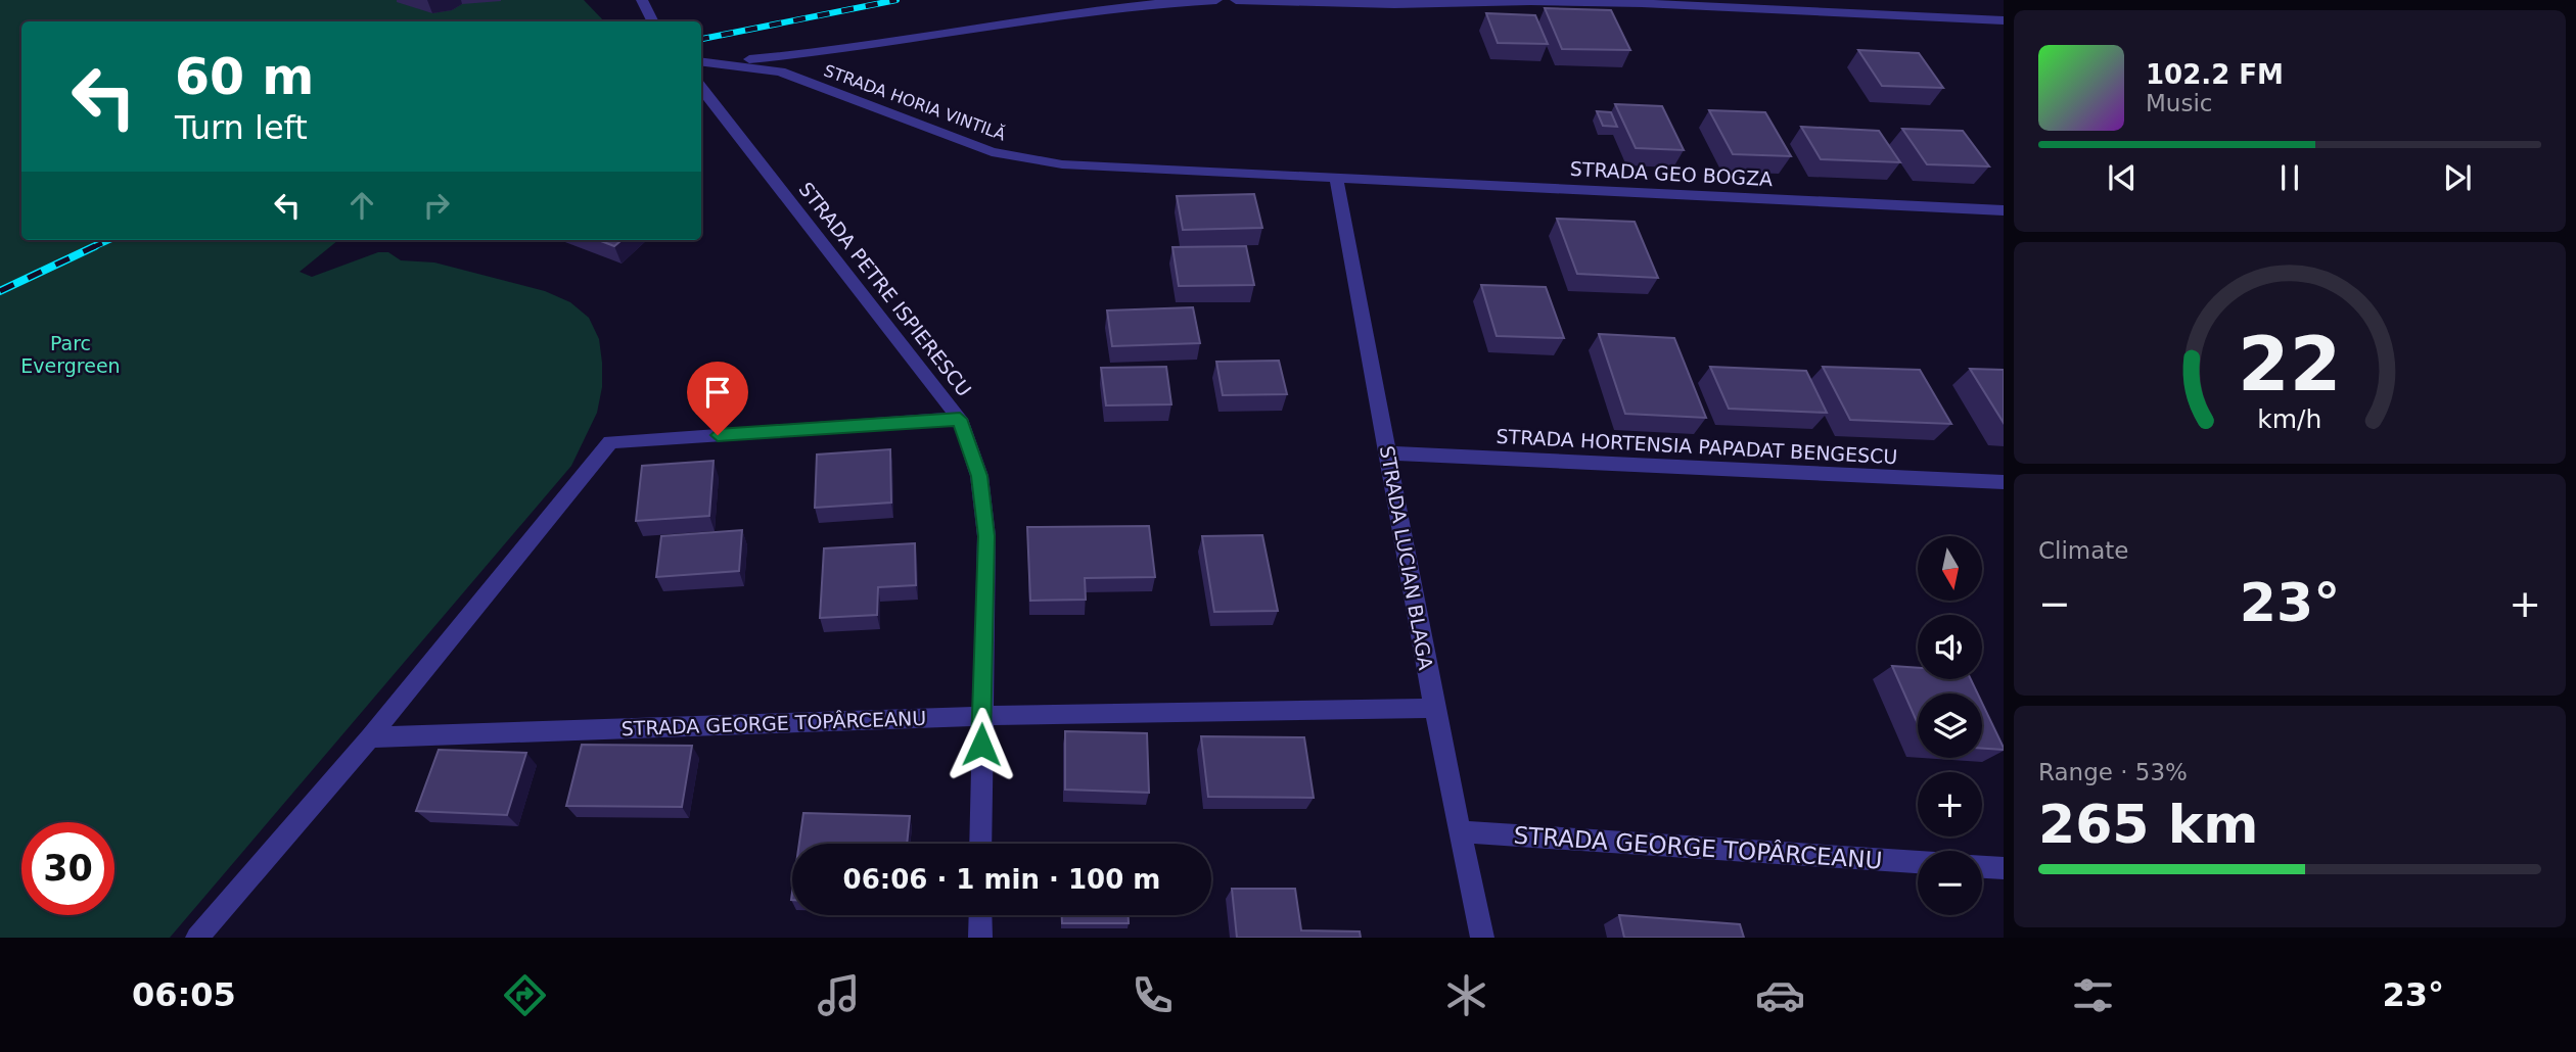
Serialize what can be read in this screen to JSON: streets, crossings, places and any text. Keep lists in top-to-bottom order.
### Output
{
  "streets": {
    "street": [
      "STRADA HORIA VINTILĂ",
      "STRADA GEO BOGZA",
      "STRADA PETRE ISPIERESCU",
      "STRADA HORTENSIA PAPADAT BENGESCU",
      "STRADA LUCIAN BLAGA",
      "STRADA GEORGE TOPÂRCEANU"
    ]
  },
  "crossings": [
    ["STRADA HORIA VINTILĂ", "STRADA GEO BOGZA"],
    ["STRADA HORIA VINTILĂ", "STRADA LUCIAN BLAGA"],
    ["STRADA GEO BOGZA", "STRADA LUCIAN BLAGA"],
    ["STRADA PETRE ISPIERESCU", "STRADA GEORGE TOPÂRCEANU"],
    ["STRADA HORTENSIA PAPADAT BENGESCU", "STRADA LUCIAN BLAGA"],
    ["STRADA LUCIAN BLAGA", "STRADA GEORGE TOPÂRCEANU"]
  ],
  "parks": ["Parc Evergreen"],
  "north": "bottom",
  "page": {
    "turn": ["60 m", "Turn left"],
    "song": ["102.2 FM", "Music"],
    "tile": [
      "Climate",
      ["Range · 53%", "265 km"]
    ],
    "map_buttons": ["+", "−"],
    "heat": ["−", "23°", "+"],
    "limit": "30",
    "trip": "06:06 · 1 min · 100 m",
    "tabs": ["06:05", "23°"],
    "gauge": ["22", "km/h"]
  }
}
